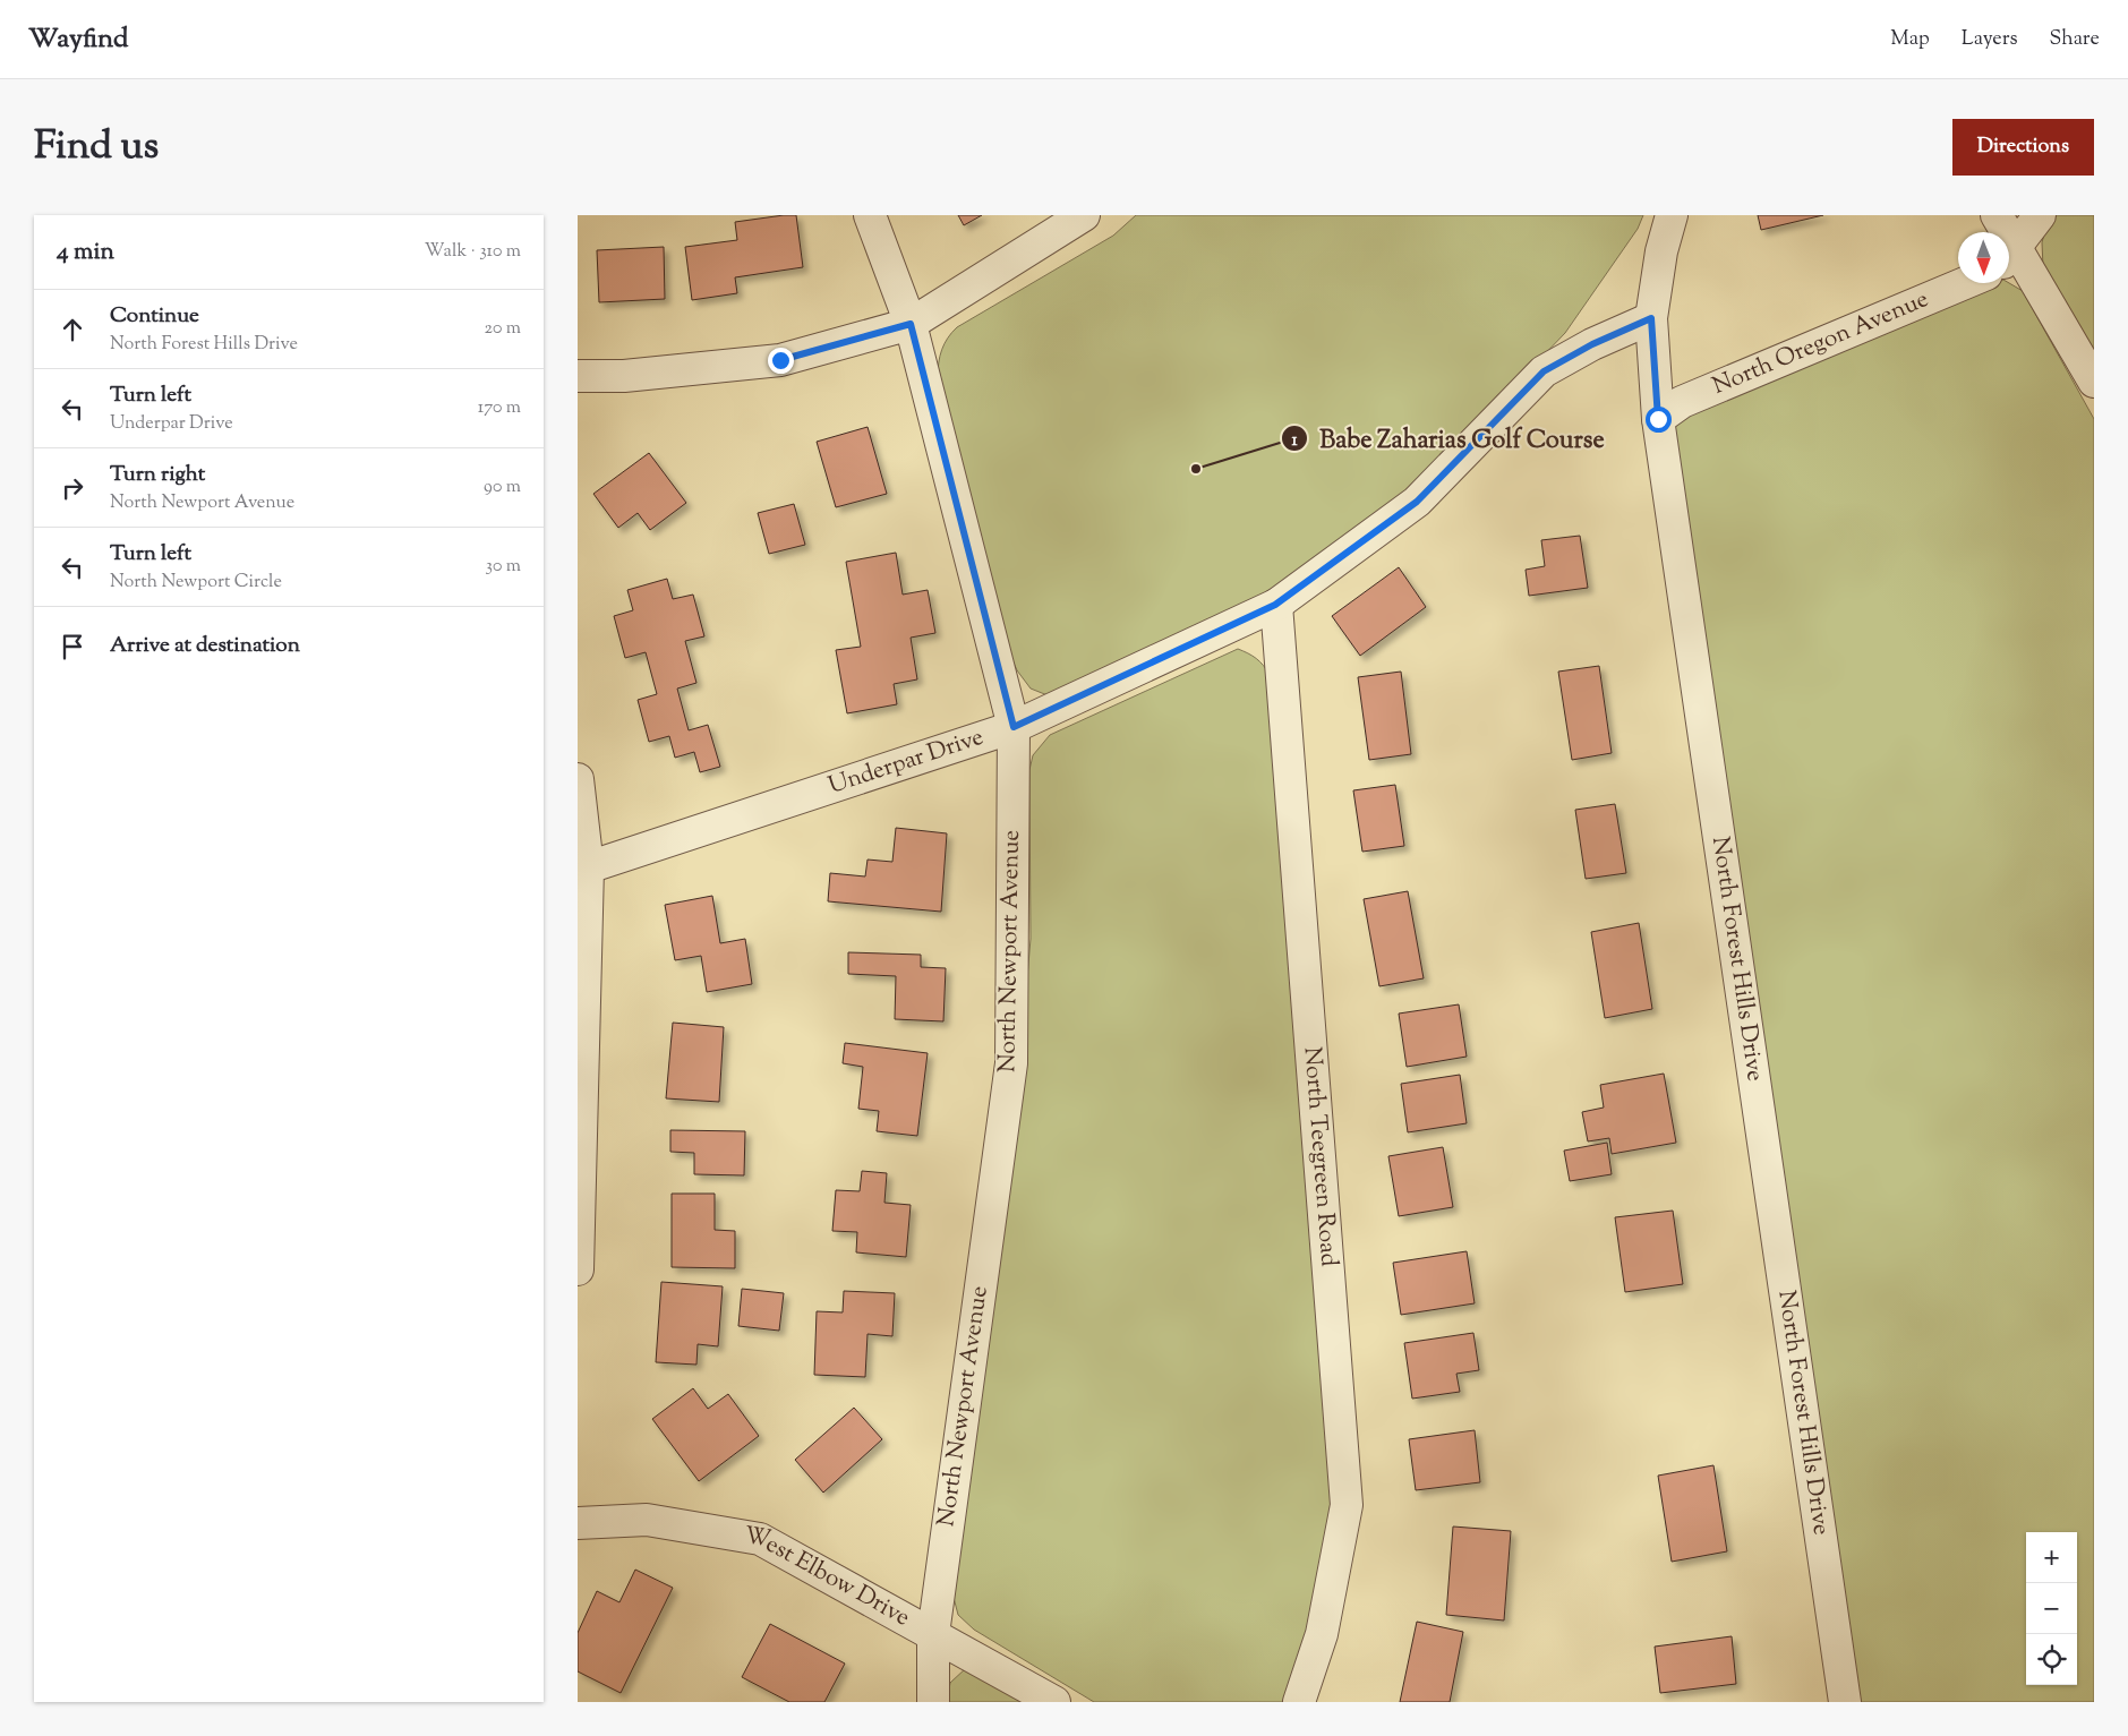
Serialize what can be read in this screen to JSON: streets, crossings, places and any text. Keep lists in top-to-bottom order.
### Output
{
  "streets": {
    "street": [
      "North Oregon Avenue",
      "Underpar Drive",
      "North Newport Avenue",
      "North Forest Hills Drive",
      "North Teegreen Road",
      "West Elbow Drive"
    ]
  },
  "crossings": [
    ["North Oregon Avenue", "North Forest Hills Drive"],
    ["Underpar Drive", "North Newport Avenue"],
    ["Underpar Drive", "North Forest Hills Drive"],
    ["Underpar Drive", "North Teegreen Road"],
    ["North Newport Avenue", "West Elbow Drive"]
  ],
  "places": ["Babe Zaharias Golf Course"],
  "north": "bottom",
  "page": {
    "header": "Wayfind",
    "nav": ["Map", "Layers", "Share"],
    "title": "Find us",
    "buttons": "Directions",
    "heading": ["4 min", "Walk · 310 m"],
    "list": [
      ["Continue", "North Forest Hills Drive", "20 m"],
      ["Turn left", "Underpar Drive", "170 m"],
      ["Turn right", "North Newport Avenue", "90 m"],
      ["Turn left", "North Newport Circle", "30 m"],
      "Arrive at destination"
    ],
    "map_buttons": ["+", "−"]
  }
}
